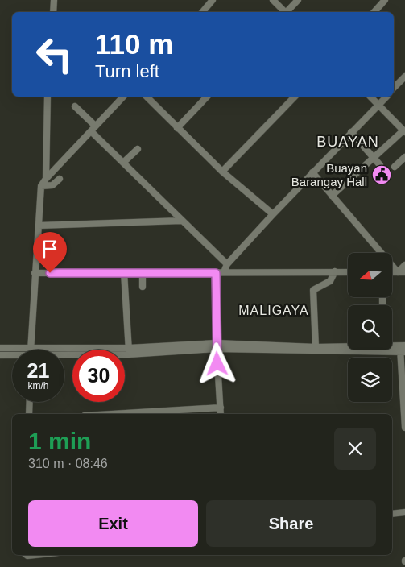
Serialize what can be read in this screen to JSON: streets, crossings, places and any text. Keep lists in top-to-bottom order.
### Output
{
  "districts": ["BUAYAN", "MALIGAYA"],
  "places": {
    "public building": ["Buayan Barangay Hall"]
  },
  "north": "left",
  "page": {
    "turn": ["110 m", "Turn left"],
    "speed": "21 km/h",
    "limit": "30",
    "heading": ["1 min", "310 m · 08:46"],
    "buttons": ["Exit", "Share"]
  }
}
